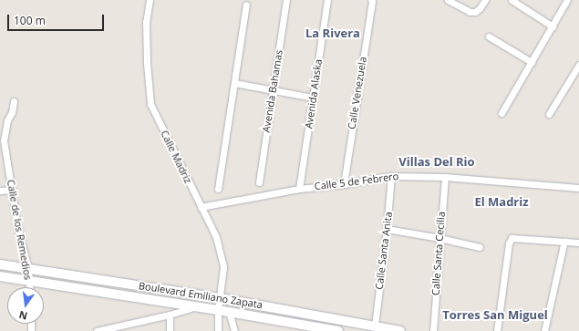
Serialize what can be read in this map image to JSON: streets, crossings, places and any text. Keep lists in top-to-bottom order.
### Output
{
  "streets": {
    "street": [
      "Avenida Bahamas",
      "Calle Venezuela",
      "Avenida Alaska",
      "Calle Madriz",
      "Calle 5 de Febrero",
      "Calle de los Remedios",
      "Calle Santa Anita",
      "Calle Santa Cecilia",
      "Boulevard Emiliano Zapata"
    ]
  },
  "crossings": [
    ["Calle Venezuela", "Calle 5 de Febrero"],
    ["Avenida Alaska", "Calle 5 de Febrero"],
    ["Calle Madriz", "Calle 5 de Febrero"],
    ["Calle Madriz", "Boulevard Emiliano Zapata"],
    ["Calle 5 de Febrero", "Calle Santa Anita"],
    ["Calle 5 de Febrero", "Calle Santa Cecilia"],
    ["Calle de los Remedios", "Boulevard Emiliano Zapata"],
    ["Calle Santa Anita", "Boulevard Emiliano Zapata"]
  ],
  "districts": [
    "La Rivera",
    "Villas Del Rio",
    "El Madriz",
    "Torres San Miguel"
  ],
  "scale_bar": "100 m",
  "north": "bottom"
}
